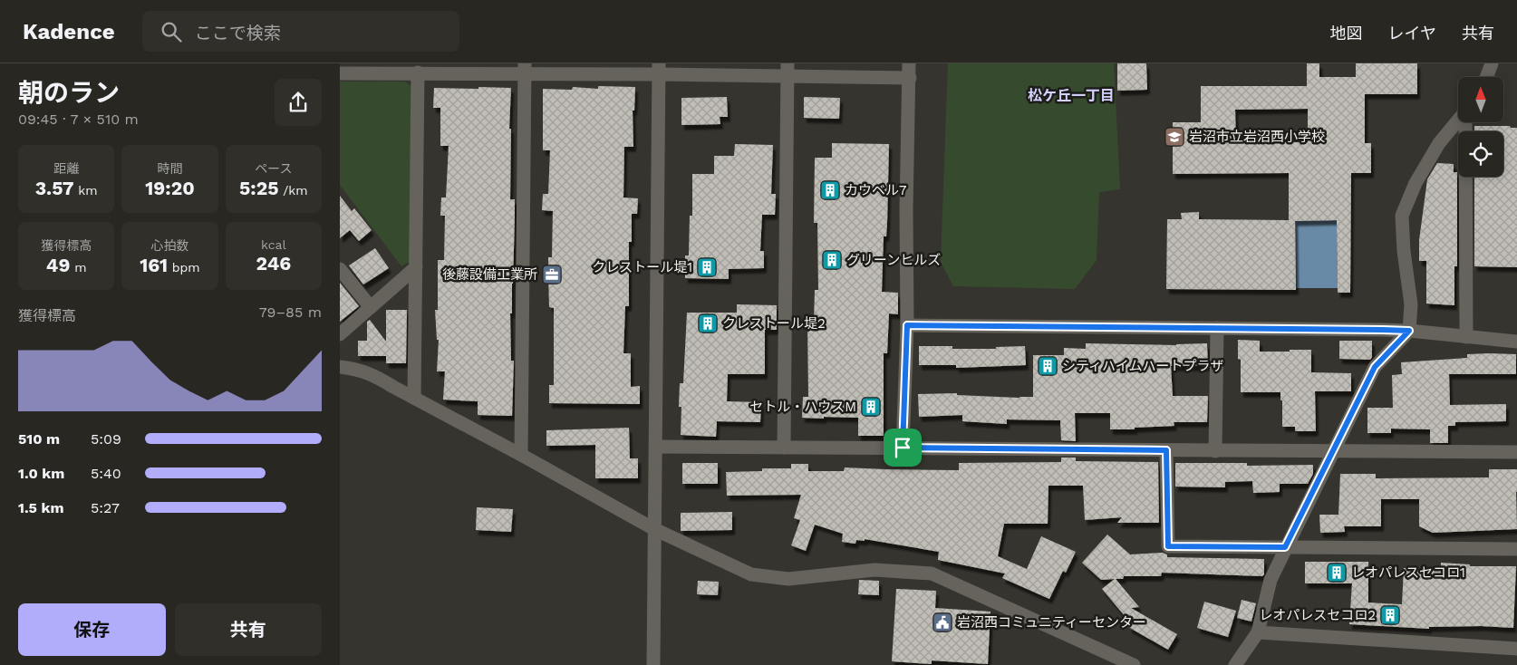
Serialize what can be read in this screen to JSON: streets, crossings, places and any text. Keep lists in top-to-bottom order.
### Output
{
  "districts": ["松ケ丘一丁目"],
  "places": {
    "school or university": ["岩沼市立岩沼西小学校"],
    "building": [
      "カウベル7",
      "グリーンヒルズ",
      "クレストール堤1",
      "クレストール堤2",
      "シティハイムハートプラザ",
      "セトル・ハウスM",
      "レオパレスセコロ1",
      "レオパレスセコロ2"
    ],
    "office": ["後藤設備工業所"],
    "public building": ["岩沼西コミュニティーセンター"]
  },
  "north": "top",
  "page": {
    "header": "Kadence",
    "search": "ここで検索",
    "nav": ["地図", "レイヤ", "共有"],
    "heading": ["朝のラン", "09:45 · 7 × 510 m"],
    "stats": [
      ["距離", "3.57 km"],
      ["時間", "19:20"],
      ["ペース", "5:25 /km"],
      ["獲得標高", "49 m"],
      ["心拍数", "161 bpm"],
      ["kcal", "246"]
    ],
    "chart": ["獲得標高", "79–85 m"],
    "list": [
      {
        "name": "510 m",
        "note": "5:09"
      },
      {
        "name": "1.0 km",
        "note": "5:40"
      },
      {
        "name": "1.5 km",
        "note": "5:27"
      }
    ],
    "buttons": ["保存", "共有"]
  }
}
